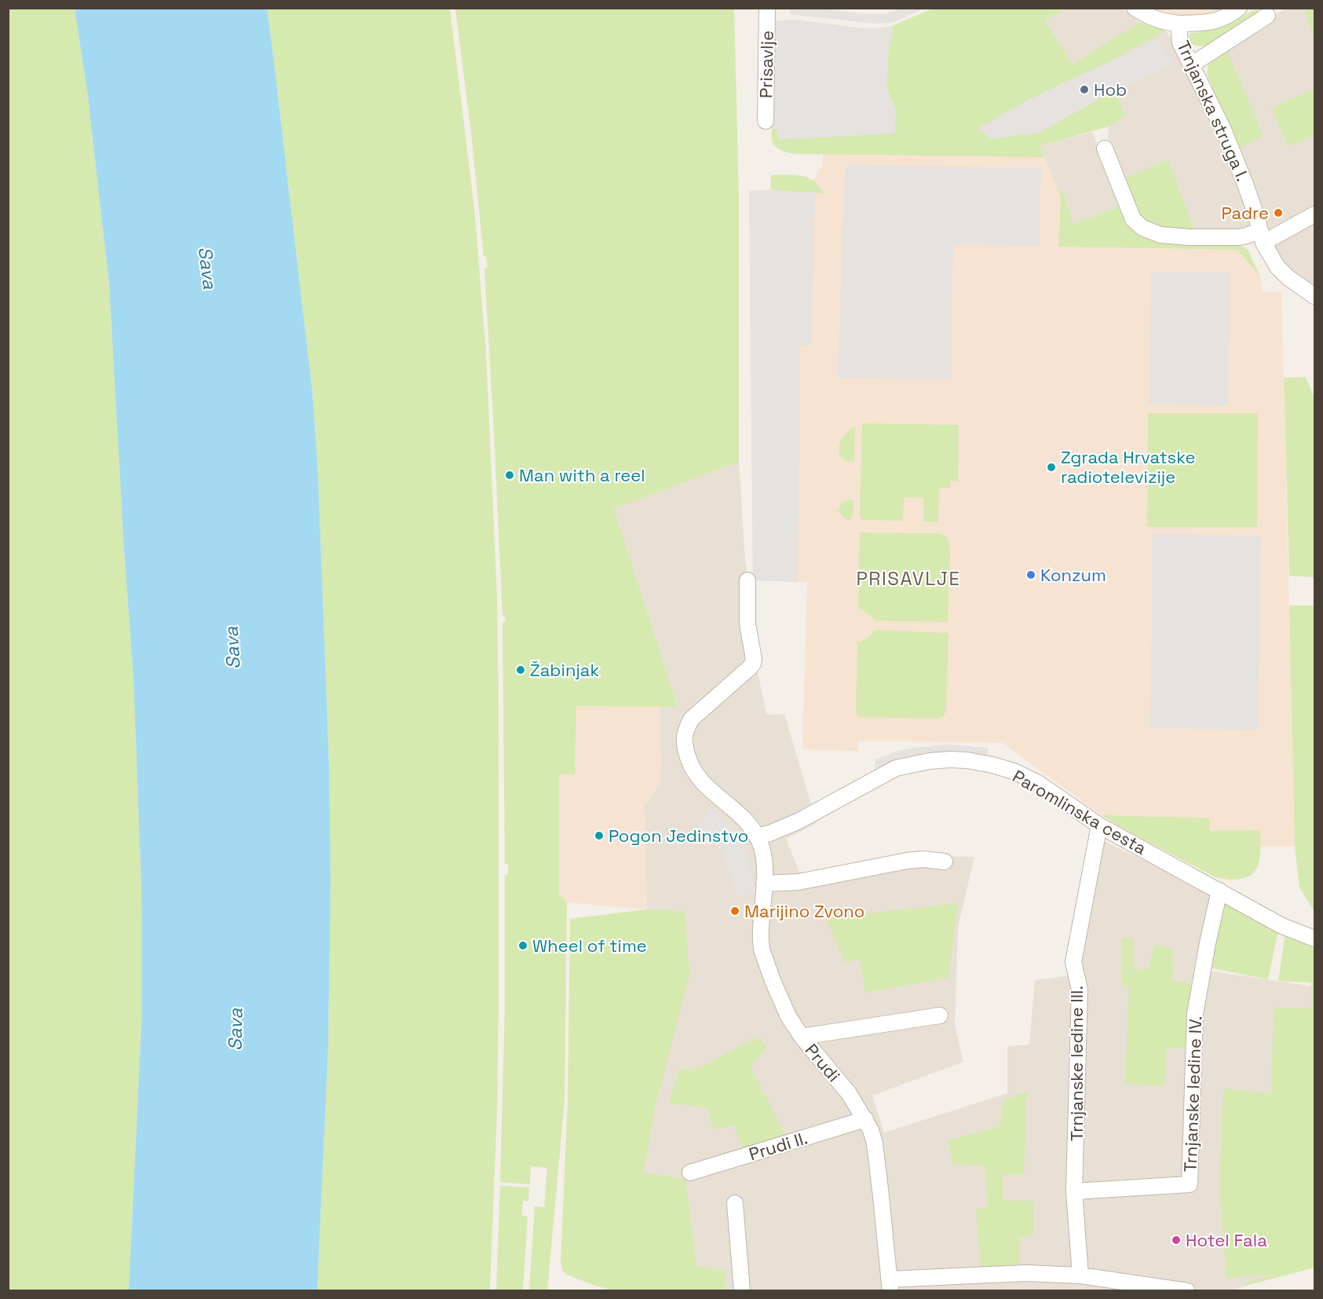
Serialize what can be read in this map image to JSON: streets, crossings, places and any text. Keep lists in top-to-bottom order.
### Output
{
  "streets": {
    "street": [
      "Prisavlje",
      "Trnjanska struga I.",
      "Paromlinska cesta",
      "Prudi",
      "Trnjanske ledine III.",
      "Trnjanske ledine IV.",
      "Prudi II."
    ]
  },
  "crossings": [
    ["Paromlinska cesta", "Prudi"],
    ["Paromlinska cesta", "Trnjanske ledine III."],
    ["Paromlinska cesta", "Trnjanske ledine IV."],
    ["Prudi", "Prudi II."],
    ["Trnjanske ledine III.", "Trnjanske ledine IV."]
  ],
  "districts": ["PRISAVLJE"],
  "water": ["Sava"],
  "places": [
    "Hob",
    "Padre",
    "Zgrada Hrvatske radiotelevizije",
    "Man with a reel",
    "Konzum",
    "Žabinjak",
    "Pogon Jedinstvo",
    "Marijino Zvono",
    "Wheel of time",
    "Hotel Fala"
  ]
}
